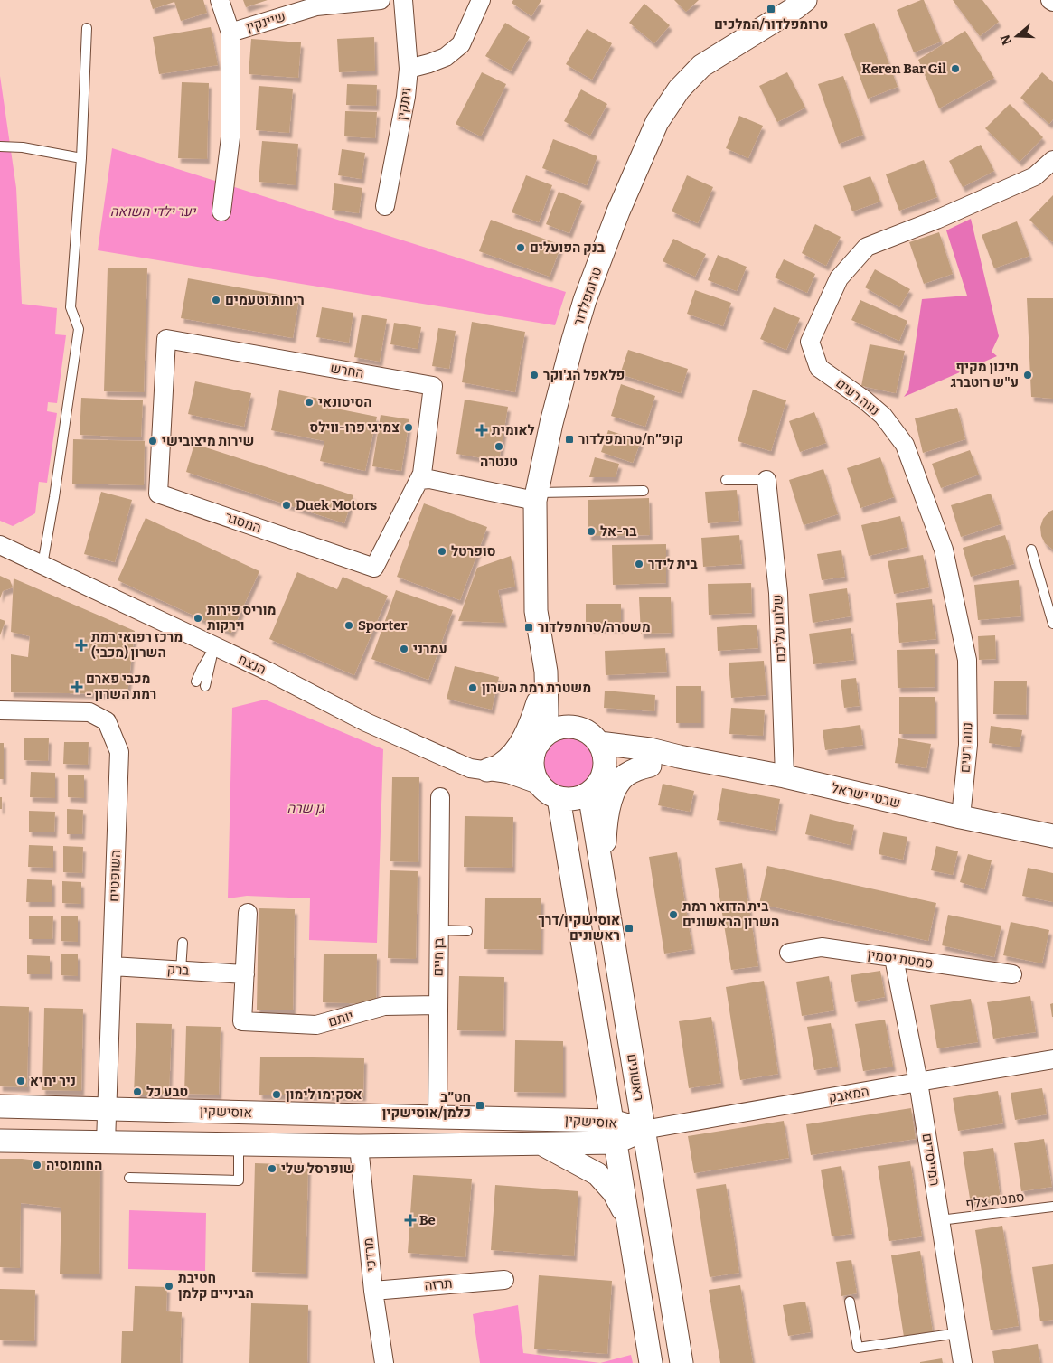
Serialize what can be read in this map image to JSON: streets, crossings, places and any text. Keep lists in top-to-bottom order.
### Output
{
  "streets": {
    "street": [
      "שיינקין",
      "ויתקין",
      "טרומפלדור",
      "החרש",
      "נווה רעים",
      "המסגר",
      "שלום עליכם",
      "הנצח",
      "שבטי ישראל",
      "השופטים",
      "בן חיים",
      "סמטת יסמין",
      "ברק",
      "יותם",
      "ראשונים",
      "המאבק",
      "אוסישקין",
      "המייסדים",
      "מרדכי",
      "תרזה"
    ],
    "lane": ["סמטת צלף"]
  },
  "crossings": [
    ["טרומפלדור", "הנצח"],
    ["טרומפלדור", "שבטי ישראל"],
    ["טרומפלדור", "ראשונים"],
    ["החרש", "המסגר"],
    ["נווה רעים", "שבטי ישראל"],
    ["שלום עליכם", "שבטי ישראל"],
    ["הנצח", "שבטי ישראל"],
    ["הנצח", "ראשונים"],
    ["שבטי ישראל", "ראשונים"],
    ["השופטים", "ברק"],
    ["השופטים", "אוסישקין"],
    ["בן חיים", "יותם"],
    ["בן חיים", "אוסישקין"],
    ["סמטת יסמין", "המייסדים"],
    ["ברק", "יותם"],
    ["ראשונים", "המאבק"],
    ["ראשונים", "אוסישקין"],
    ["המאבק", "אוסישקין"],
    ["המאבק", "המייסדים"],
    ["אוסישקין", "מרדכי"],
    ["המייסדים", "סמטת צלף"],
    ["מרדכי", "תרזה"]
  ],
  "parks": ["יער ילדי השואה", "גן שרה"],
  "places": {
    "transit": [
      "טרומפלדור/המלכים",
      "קופ״ח/טרומפלדור",
      "משטרה/טרומפלדור",
      "אוסישקין/דרך ראשונים",
      "חט״ב כלמן/אוסישקין"
    ],
    "other": [
      "Keren Bar Gil",
      "בנק הפועלים",
      "ריחות וטעמים",
      "פלאפל הג'וקר",
      "תיכון מקיף ע\"ש רוטברג",
      "הסיטונאי",
      "צמיגי פרו-ווילס",
      "שירות מיצובישי",
      "טנטרה",
      "Duek Motors",
      "בר-אל",
      "סופרטל",
      "בית לידר",
      "מוריס פירות וירקות",
      "Sporter",
      "עמרני",
      "משטרת רמת השרון",
      "בית הדואר רמת השרון הראשונים",
      "ניר יחיא",
      "טבע כל",
      "אסקימו לימון",
      "החומוסיה",
      "שופרסל שלי",
      "חטיבת הביניים קלמן"
    ],
    "health": [
      "לאומית",
      "מרכז רפואי רמת השרון (מכבי)",
      "מכבי פארם - רמת השרון",
      "Be"
    ]
  },
  "north": "left"
}
